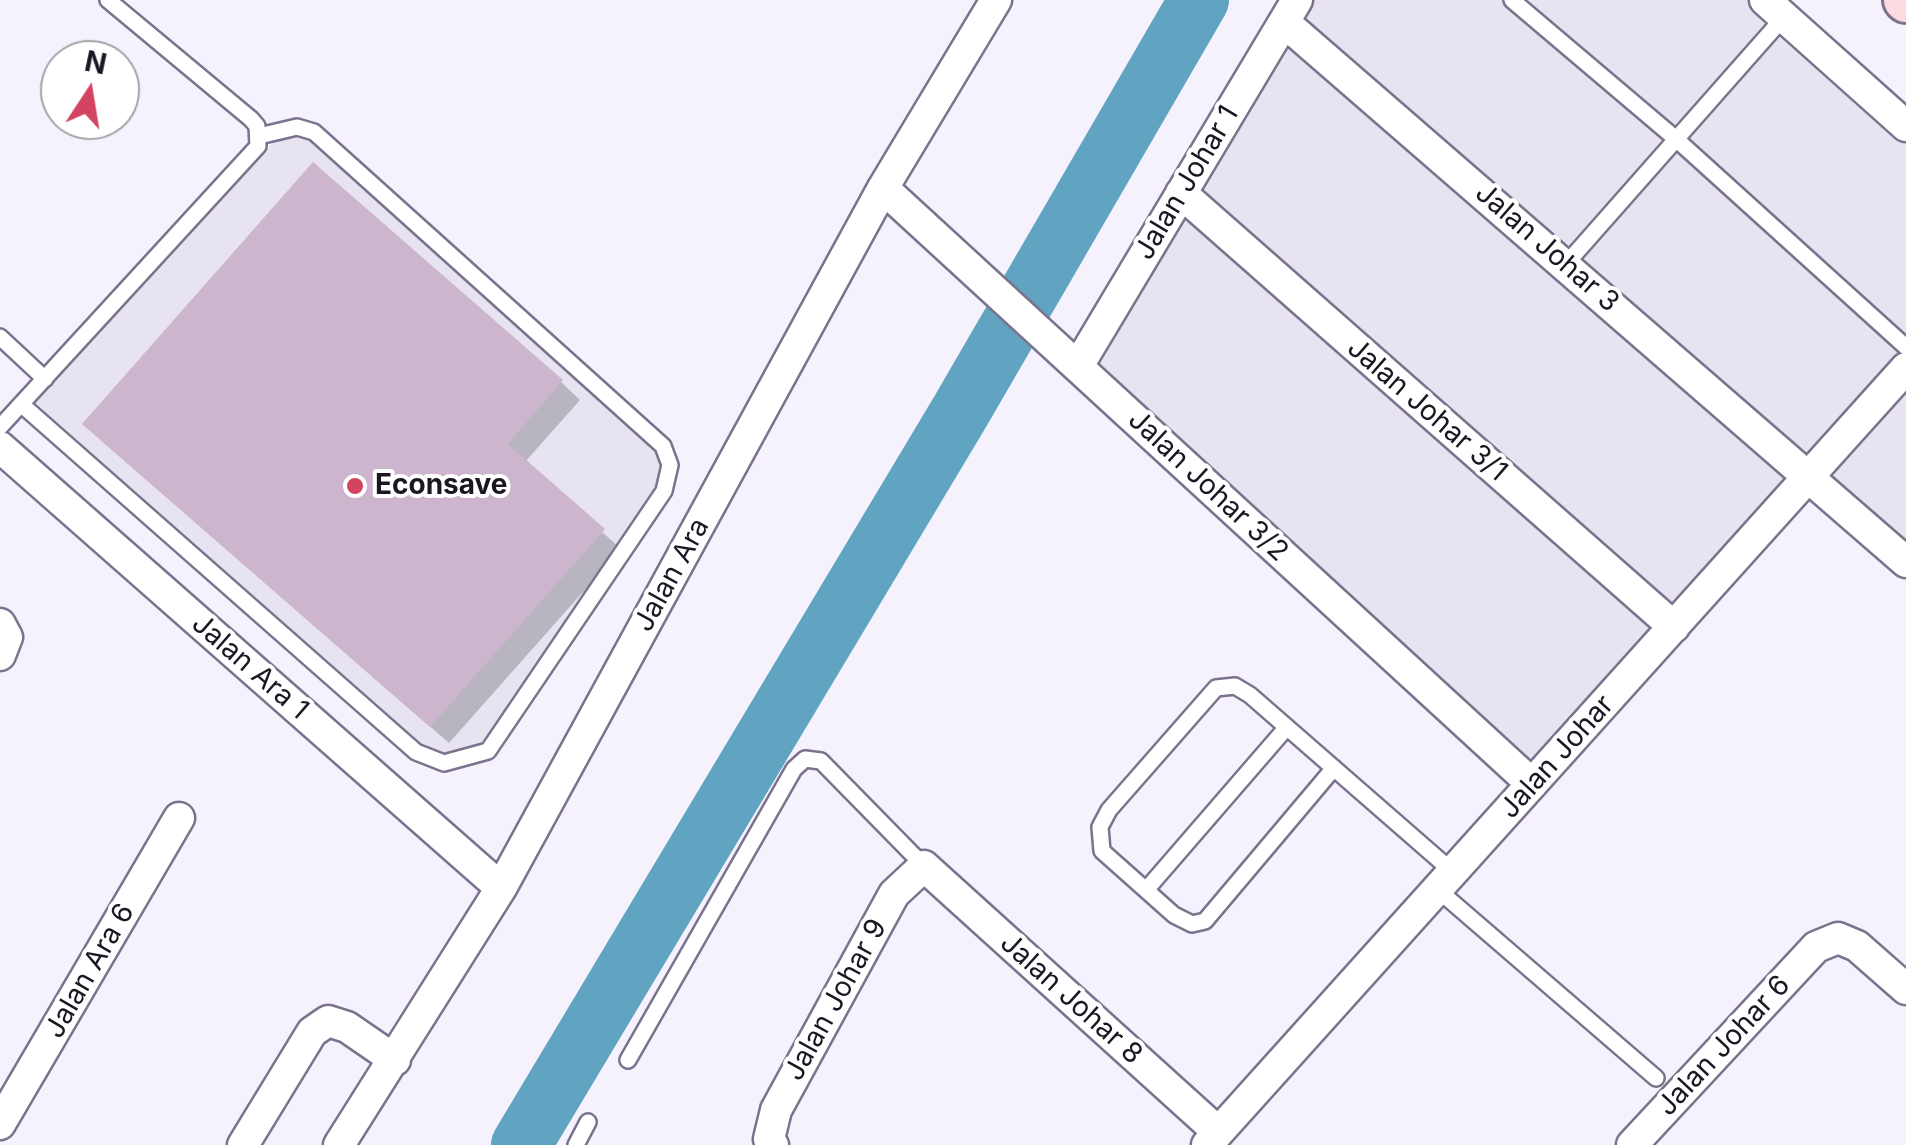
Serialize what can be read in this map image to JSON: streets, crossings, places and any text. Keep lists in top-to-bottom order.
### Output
{
  "streets": {
    "street": [
      "Jalan Johar 1",
      "Jalan Johar 3",
      "Jalan Johar 3/1",
      "Jalan Johar 3/2",
      "Jalan Ara",
      "Jalan Ara 1",
      "Jalan Johar",
      "Jalan Ara 6",
      "Jalan Johar 8",
      "Jalan Johar 9",
      "Jalan Johar 6"
    ]
  },
  "crossings": [
    ["Jalan Johar 1", "Jalan Johar 3"],
    ["Jalan Johar 1", "Jalan Johar 3/1"],
    ["Jalan Johar 1", "Jalan Johar 3/2"],
    ["Jalan Johar 3", "Jalan Johar"],
    ["Jalan Johar 3/1", "Jalan Johar"],
    ["Jalan Johar 3/2", "Jalan Ara"],
    ["Jalan Johar 3/2", "Jalan Johar"],
    ["Jalan Ara", "Jalan Ara 1"],
    ["Jalan Johar", "Jalan Johar 8"],
    ["Jalan Johar 8", "Jalan Johar 9"]
  ],
  "places": ["Econsave"],
  "north": "top"
}
